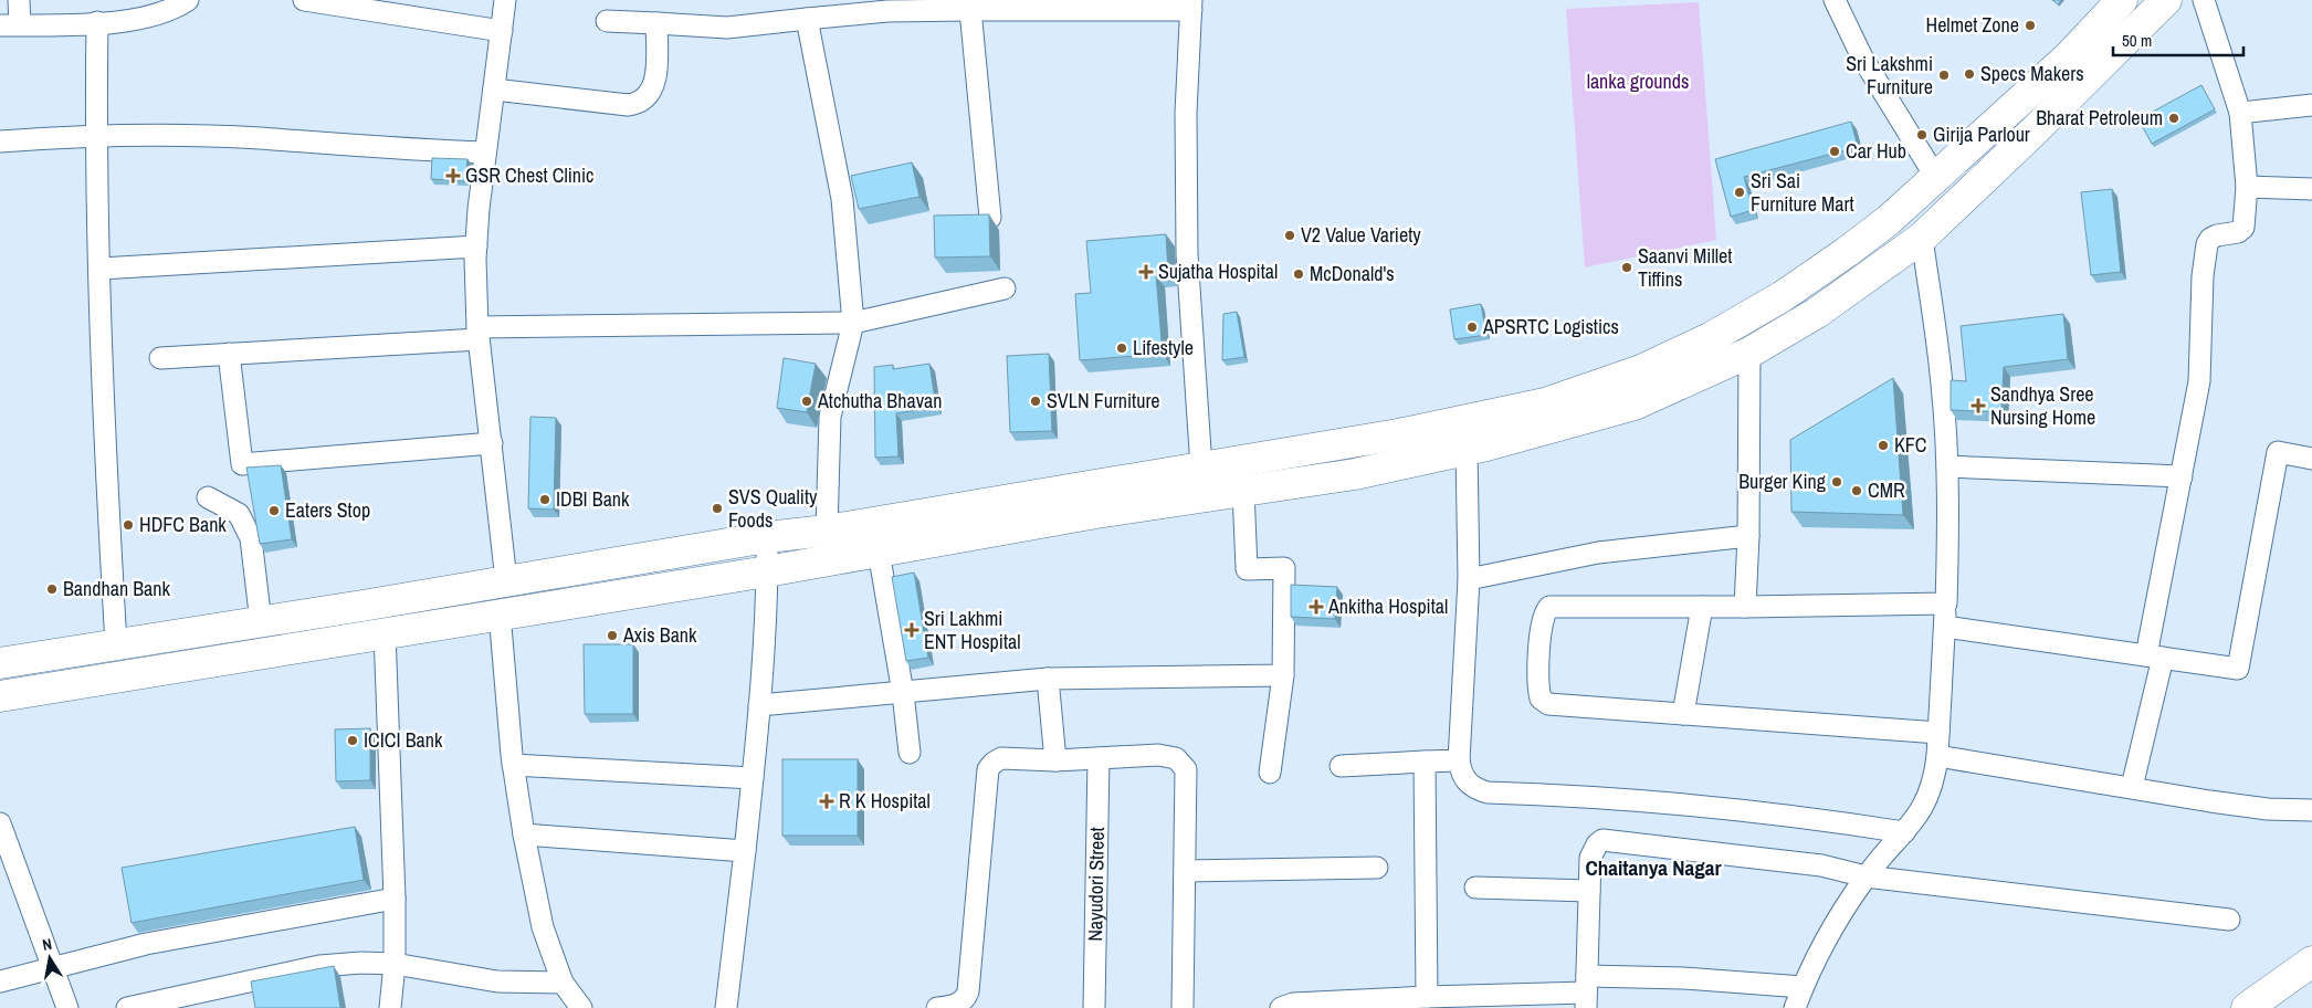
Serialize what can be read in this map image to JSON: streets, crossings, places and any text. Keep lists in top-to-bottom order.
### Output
{
  "streets": {
    "street": ["Nayudori Street"]
  },
  "districts": ["Chaitanya Nagar"],
  "parks": ["lanka grounds"],
  "places": {
    "other": [
      "Helmet Zone",
      "Specs Makers",
      "Sri Lakshmi Furniture",
      "Bharat Petroleum",
      "Girija Parlour",
      "Car Hub",
      "Sri Sai Furniture Mart",
      "V2 Value Variety",
      "Saanvi Millet Tiffins",
      "McDonald's",
      "APSRTC Logistics",
      "Lifestyle",
      "Atchutha Bhavan",
      "SVLN Furniture",
      "KFC",
      "Burger King",
      "CMR",
      "IDBI Bank",
      "SVS Quality Foods",
      "Eaters Stop",
      "HDFC Bank",
      "Bandhan Bank",
      "Axis Bank",
      "ICICI Bank"
    ],
    "health": [
      "GSR Chest Clinic",
      "Sujatha Hospital",
      "Sandhya Sree Nursing Home",
      "Ankitha Hospital",
      "Sri Lakhmi ENT Hospital",
      "R K Hospital"
    ]
  },
  "scale_bar": "50 m",
  "north": "top"
}
